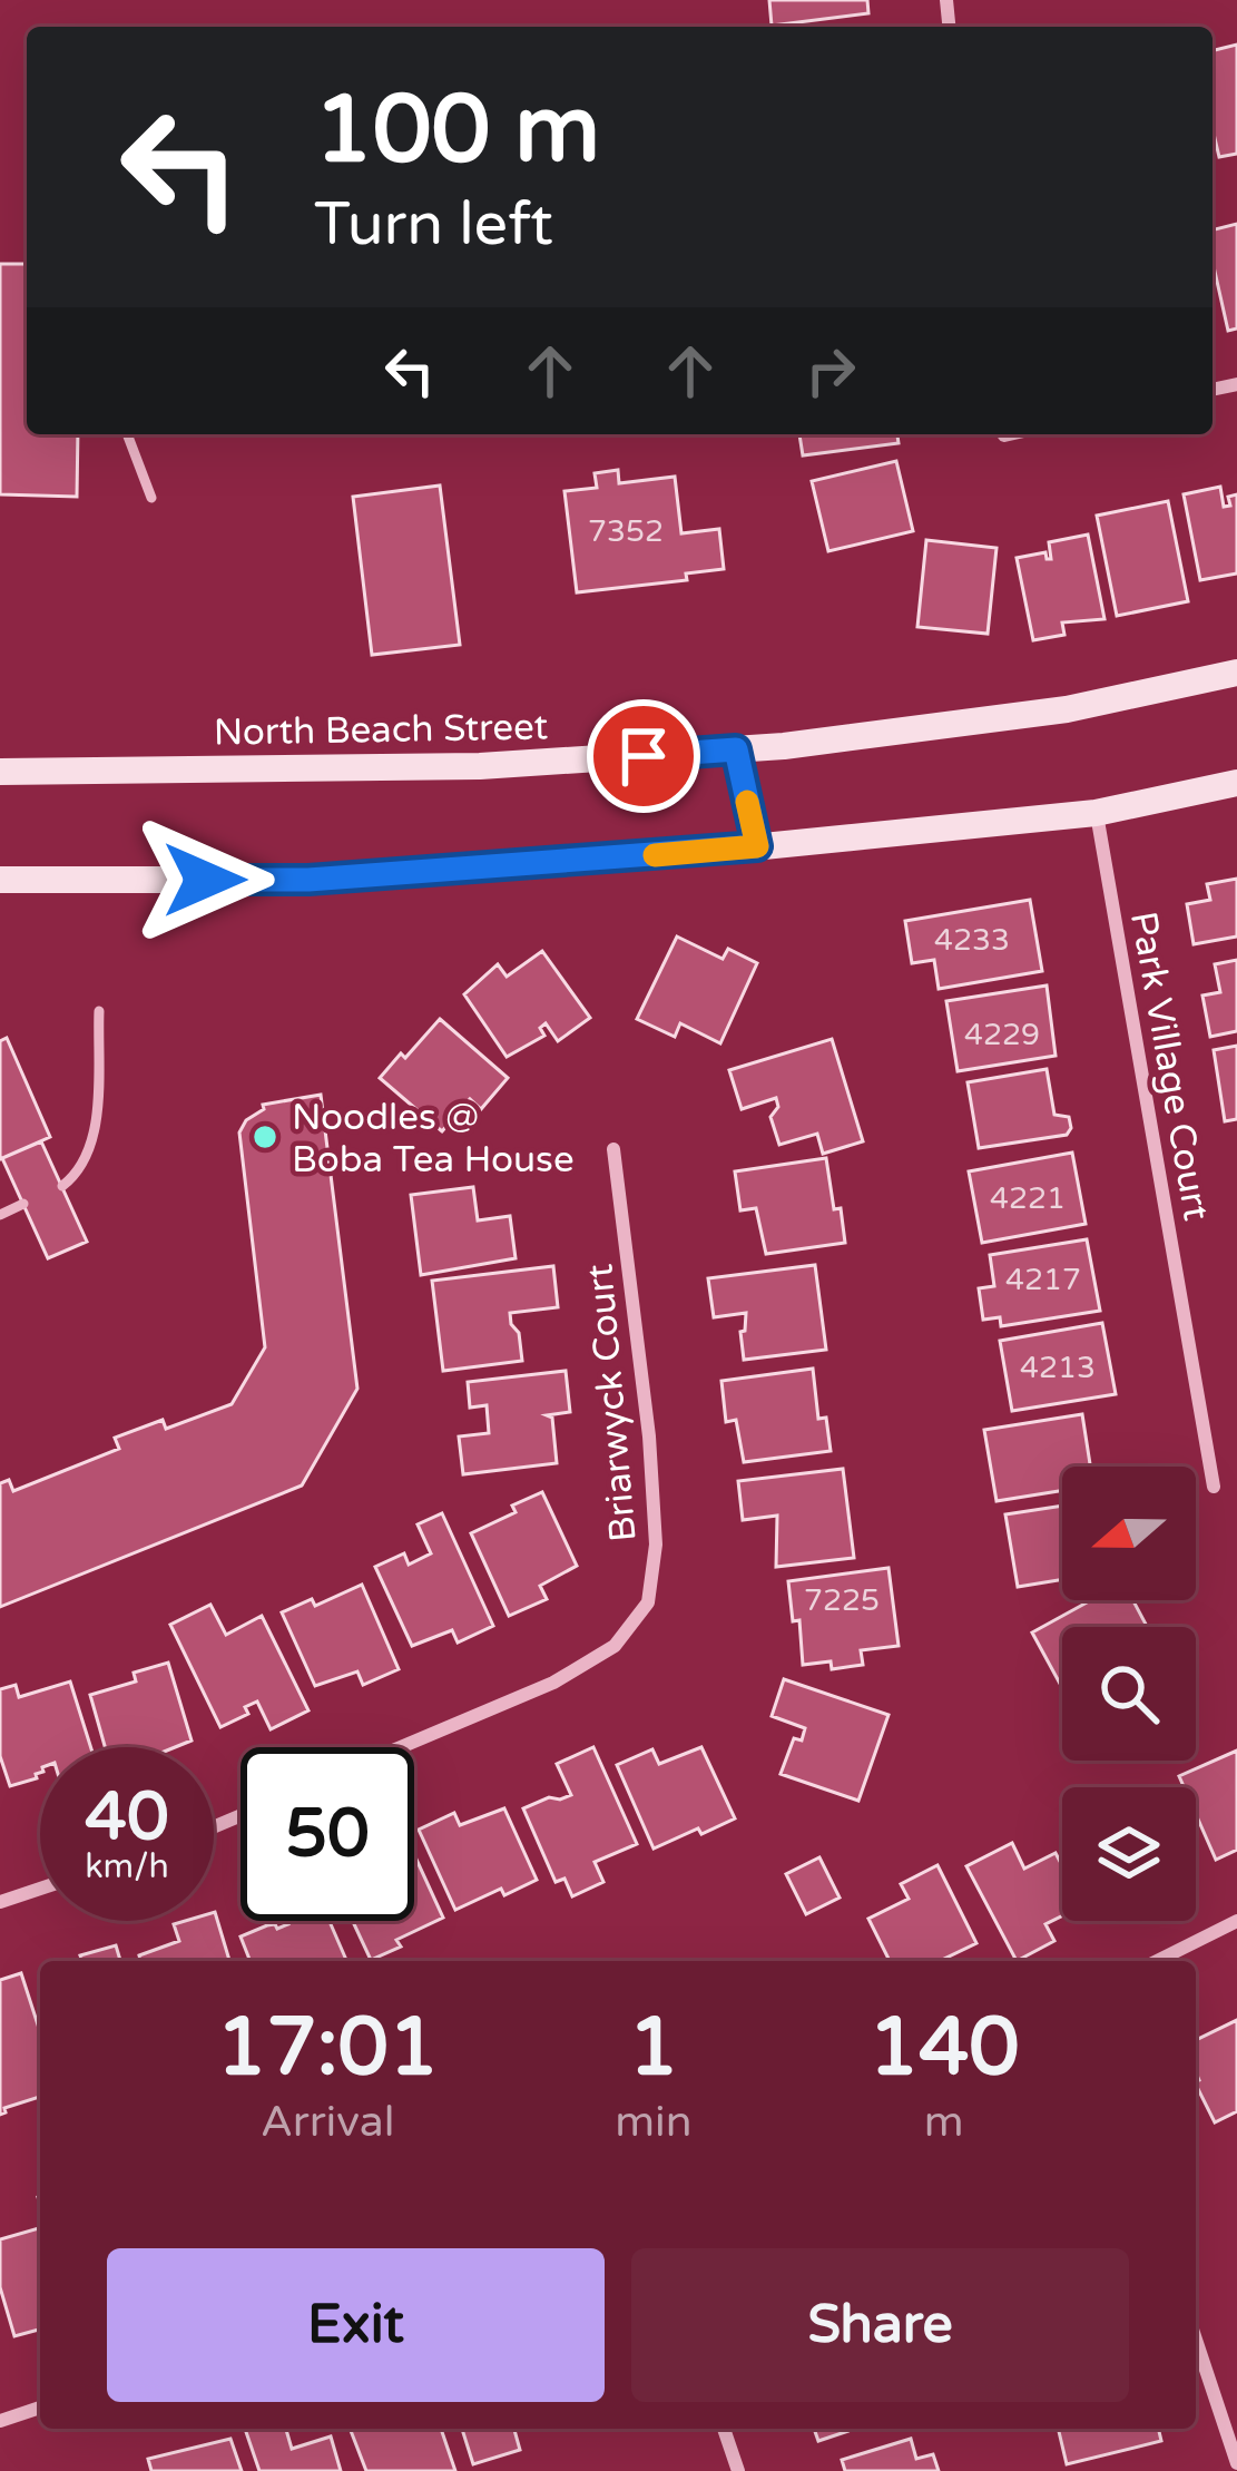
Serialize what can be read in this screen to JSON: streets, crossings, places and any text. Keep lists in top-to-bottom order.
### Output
{
  "streets": {
    "main road": ["North Beach Street"],
    "street": ["Park Village Court", "Briarwyck Court"]
  },
  "places": ["Noodles @ Boba Tea House"],
  "house_numbers": [
    "7352",
    "4233",
    "4229",
    "4221",
    "4217",
    "4213",
    "7225"
  ],
  "north": "left",
  "page": {
    "turn": ["100 m", "Turn left"],
    "speed": "40 km/h",
    "limit": "50",
    "eta": [
      "17:01",
      "Arrival",
      "1",
      "min",
      "140",
      "m"
    ],
    "buttons": ["Exit", "Share"]
  }
}
